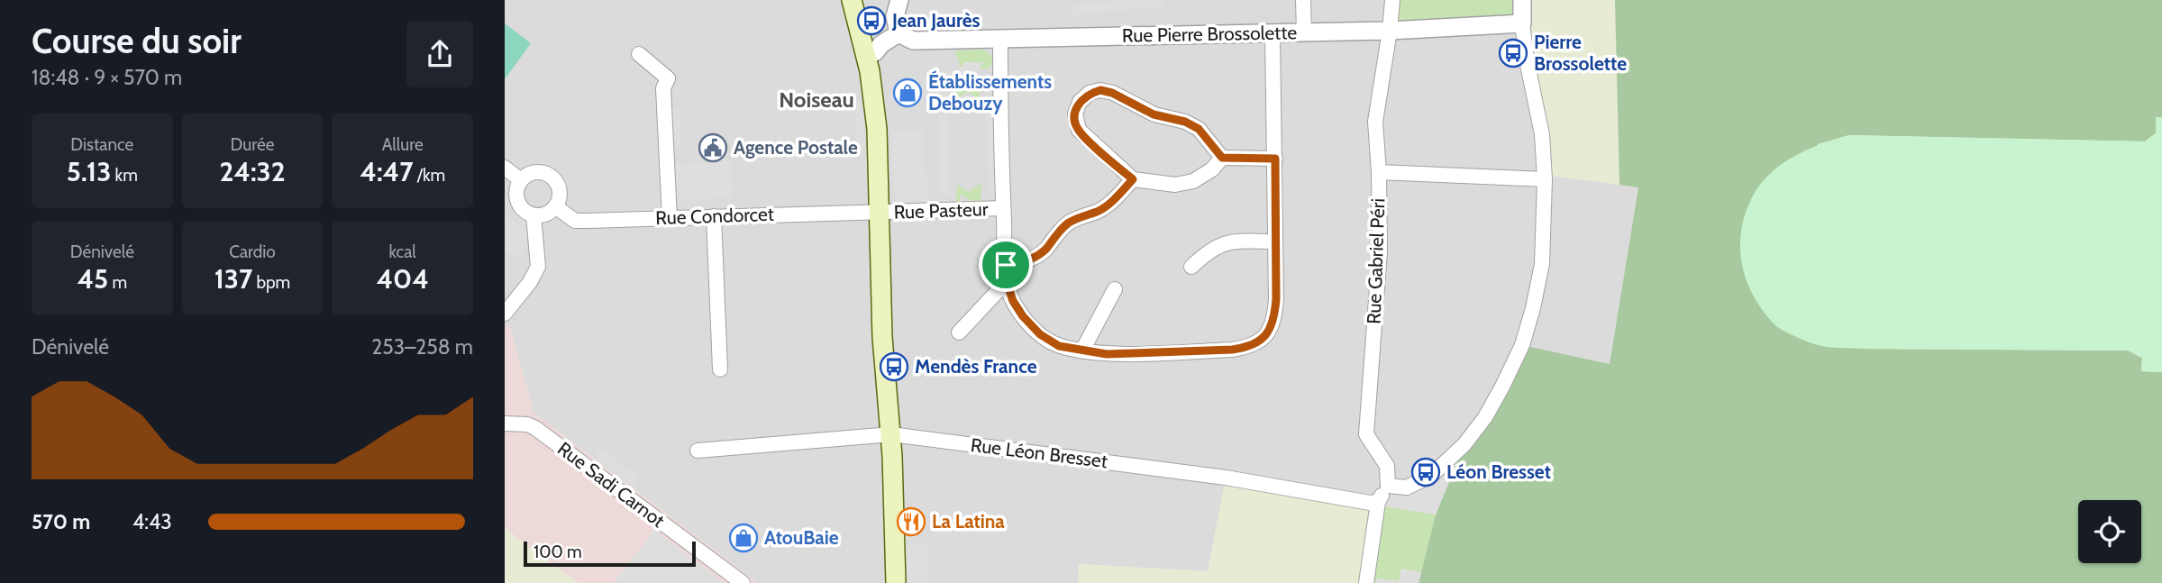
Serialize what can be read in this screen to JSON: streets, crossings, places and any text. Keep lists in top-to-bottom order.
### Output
{
  "streets": {
    "street": [
      "Rue Pierre Brossolette",
      "Rue Pasteur",
      "Rue Condorcet",
      "Rue Gabriel Péri",
      "Rue Léon Bresset",
      "Rue Sadi Carnot"
    ]
  },
  "crossings": [
    ["Rue Pierre Brossolette", "Rue Gabriel Péri"],
    ["Rue Pasteur", "Rue Condorcet"]
  ],
  "districts": ["Noiseau"],
  "places": {
    "bus stop": [
      "Jean Jaurès",
      "Pierre Brossolette",
      "Mendès France",
      "Léon Bresset"
    ],
    "shop": ["Établissements Debouzy", "AtouBaie"],
    "public building": ["Agence Postale"],
    "restaurant": ["La Latina"]
  },
  "scale_bar": "100 m",
  "page": {
    "heading": ["Course du soir", "18:48 · 9 × 570 m"],
    "stats": [
      ["Distance", "5.13 km"],
      ["Durée", "24:32"],
      ["Allure", "4:47 /km"],
      ["Dénivelé", "45 m"],
      ["Cardio", "137 bpm"],
      ["kcal", "404"]
    ],
    "chart": ["Dénivelé", "253–258 m"],
    "list": [
      {
        "name": "570 m",
        "note": "4:43"
      }
    ],
    "scale": "100 m"
  }
}
